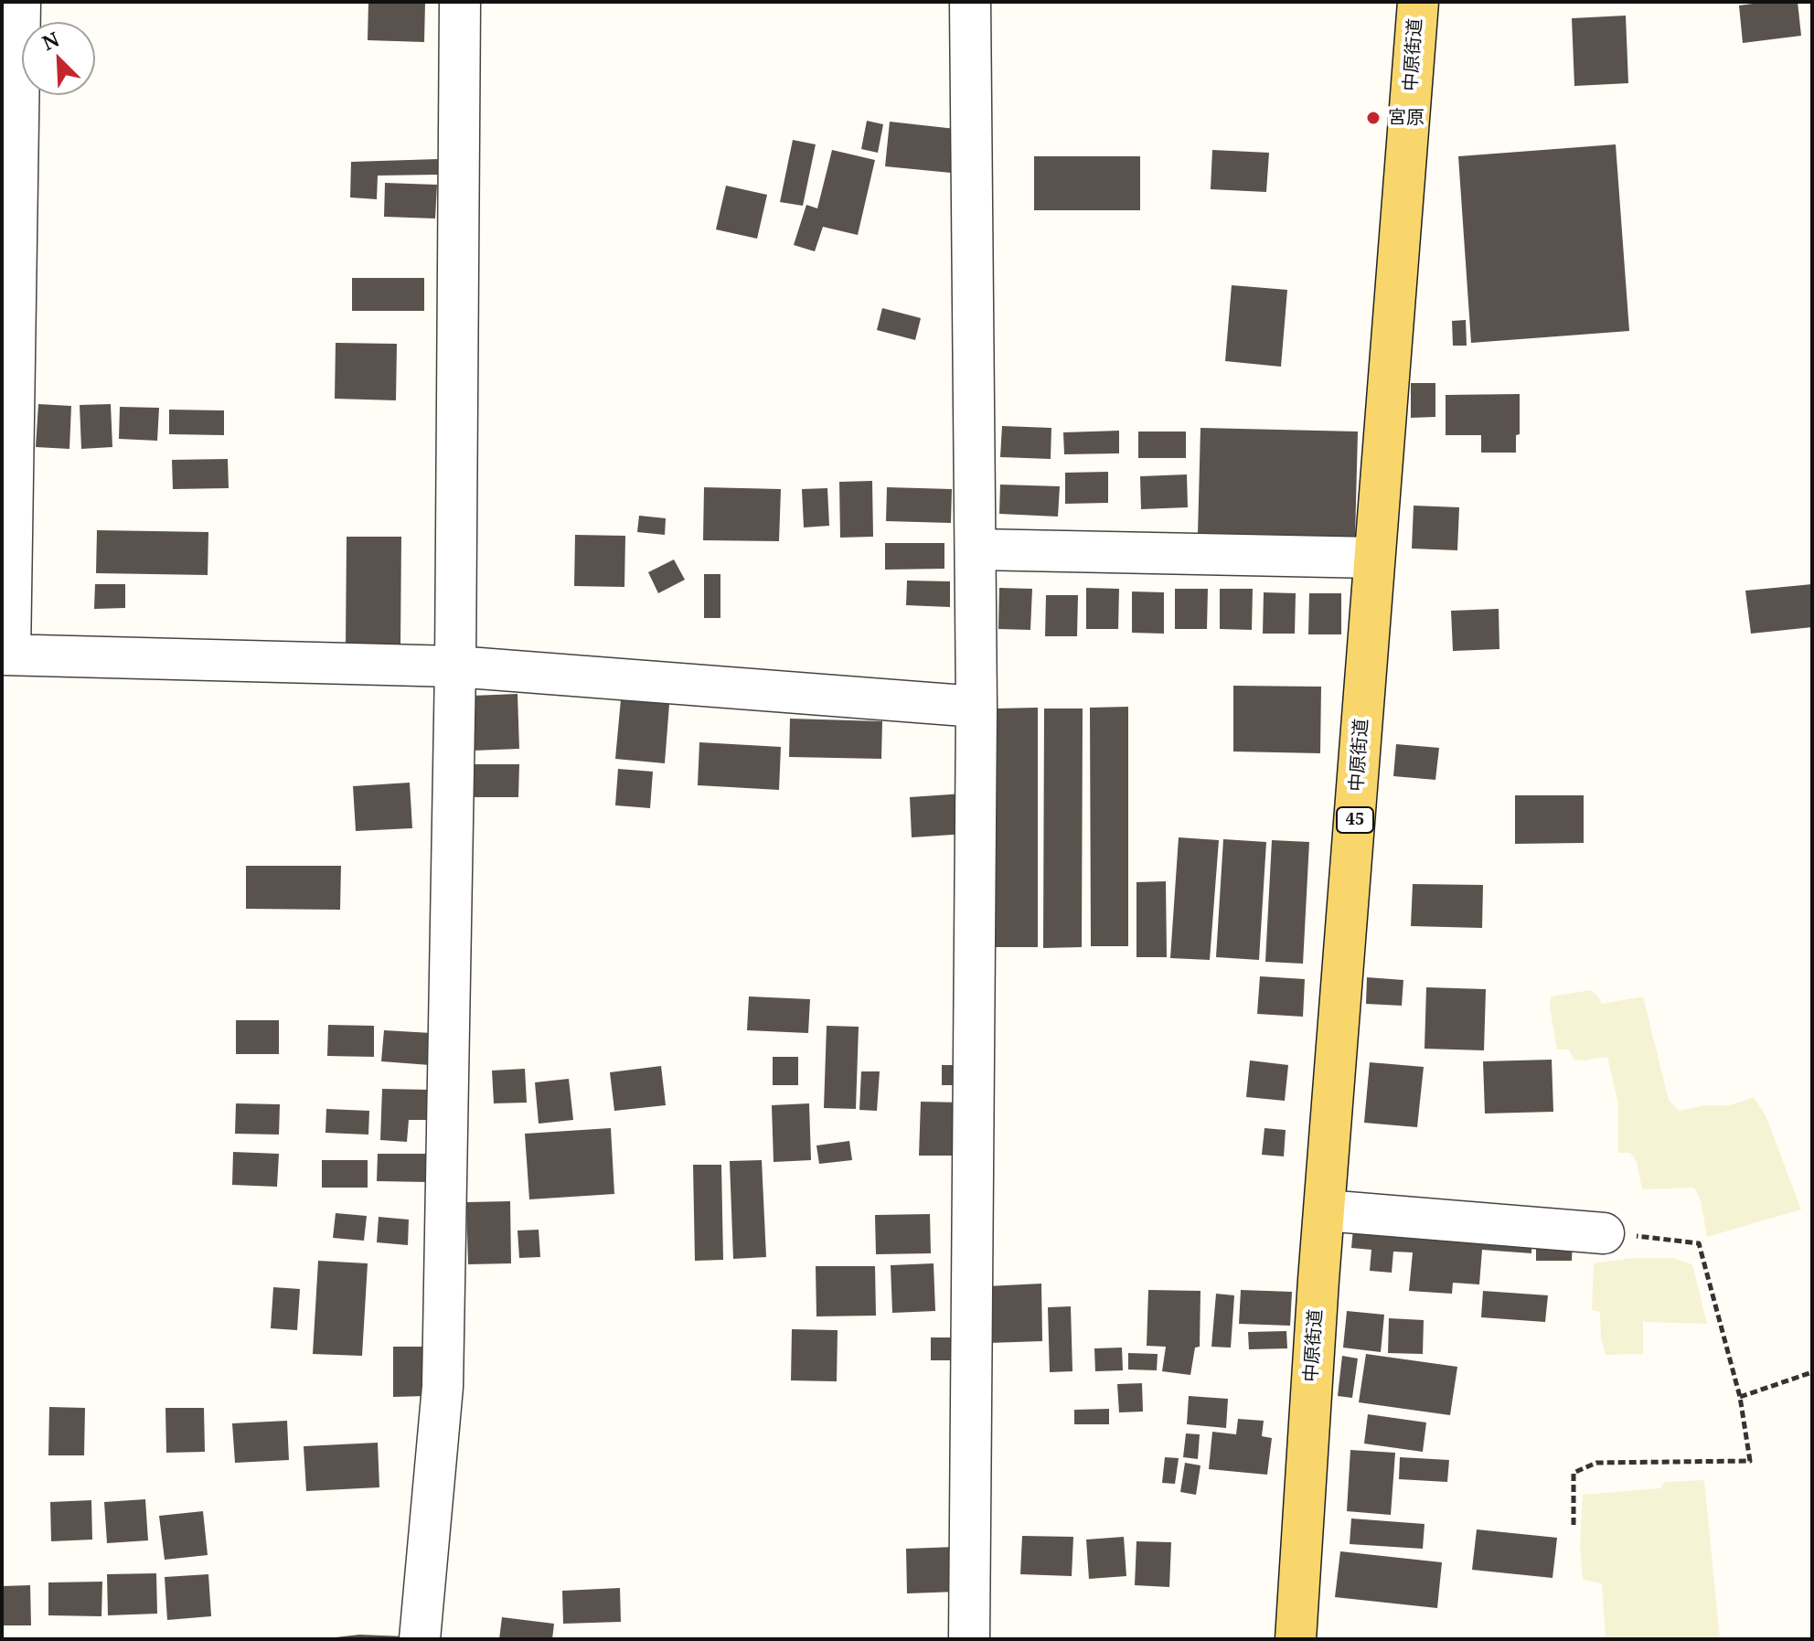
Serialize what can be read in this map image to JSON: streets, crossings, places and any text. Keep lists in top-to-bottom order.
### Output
{
  "streets": {
    "main road": ["中原街道", "45"]
  },
  "places": ["宮原"],
  "north": "top left"
}
